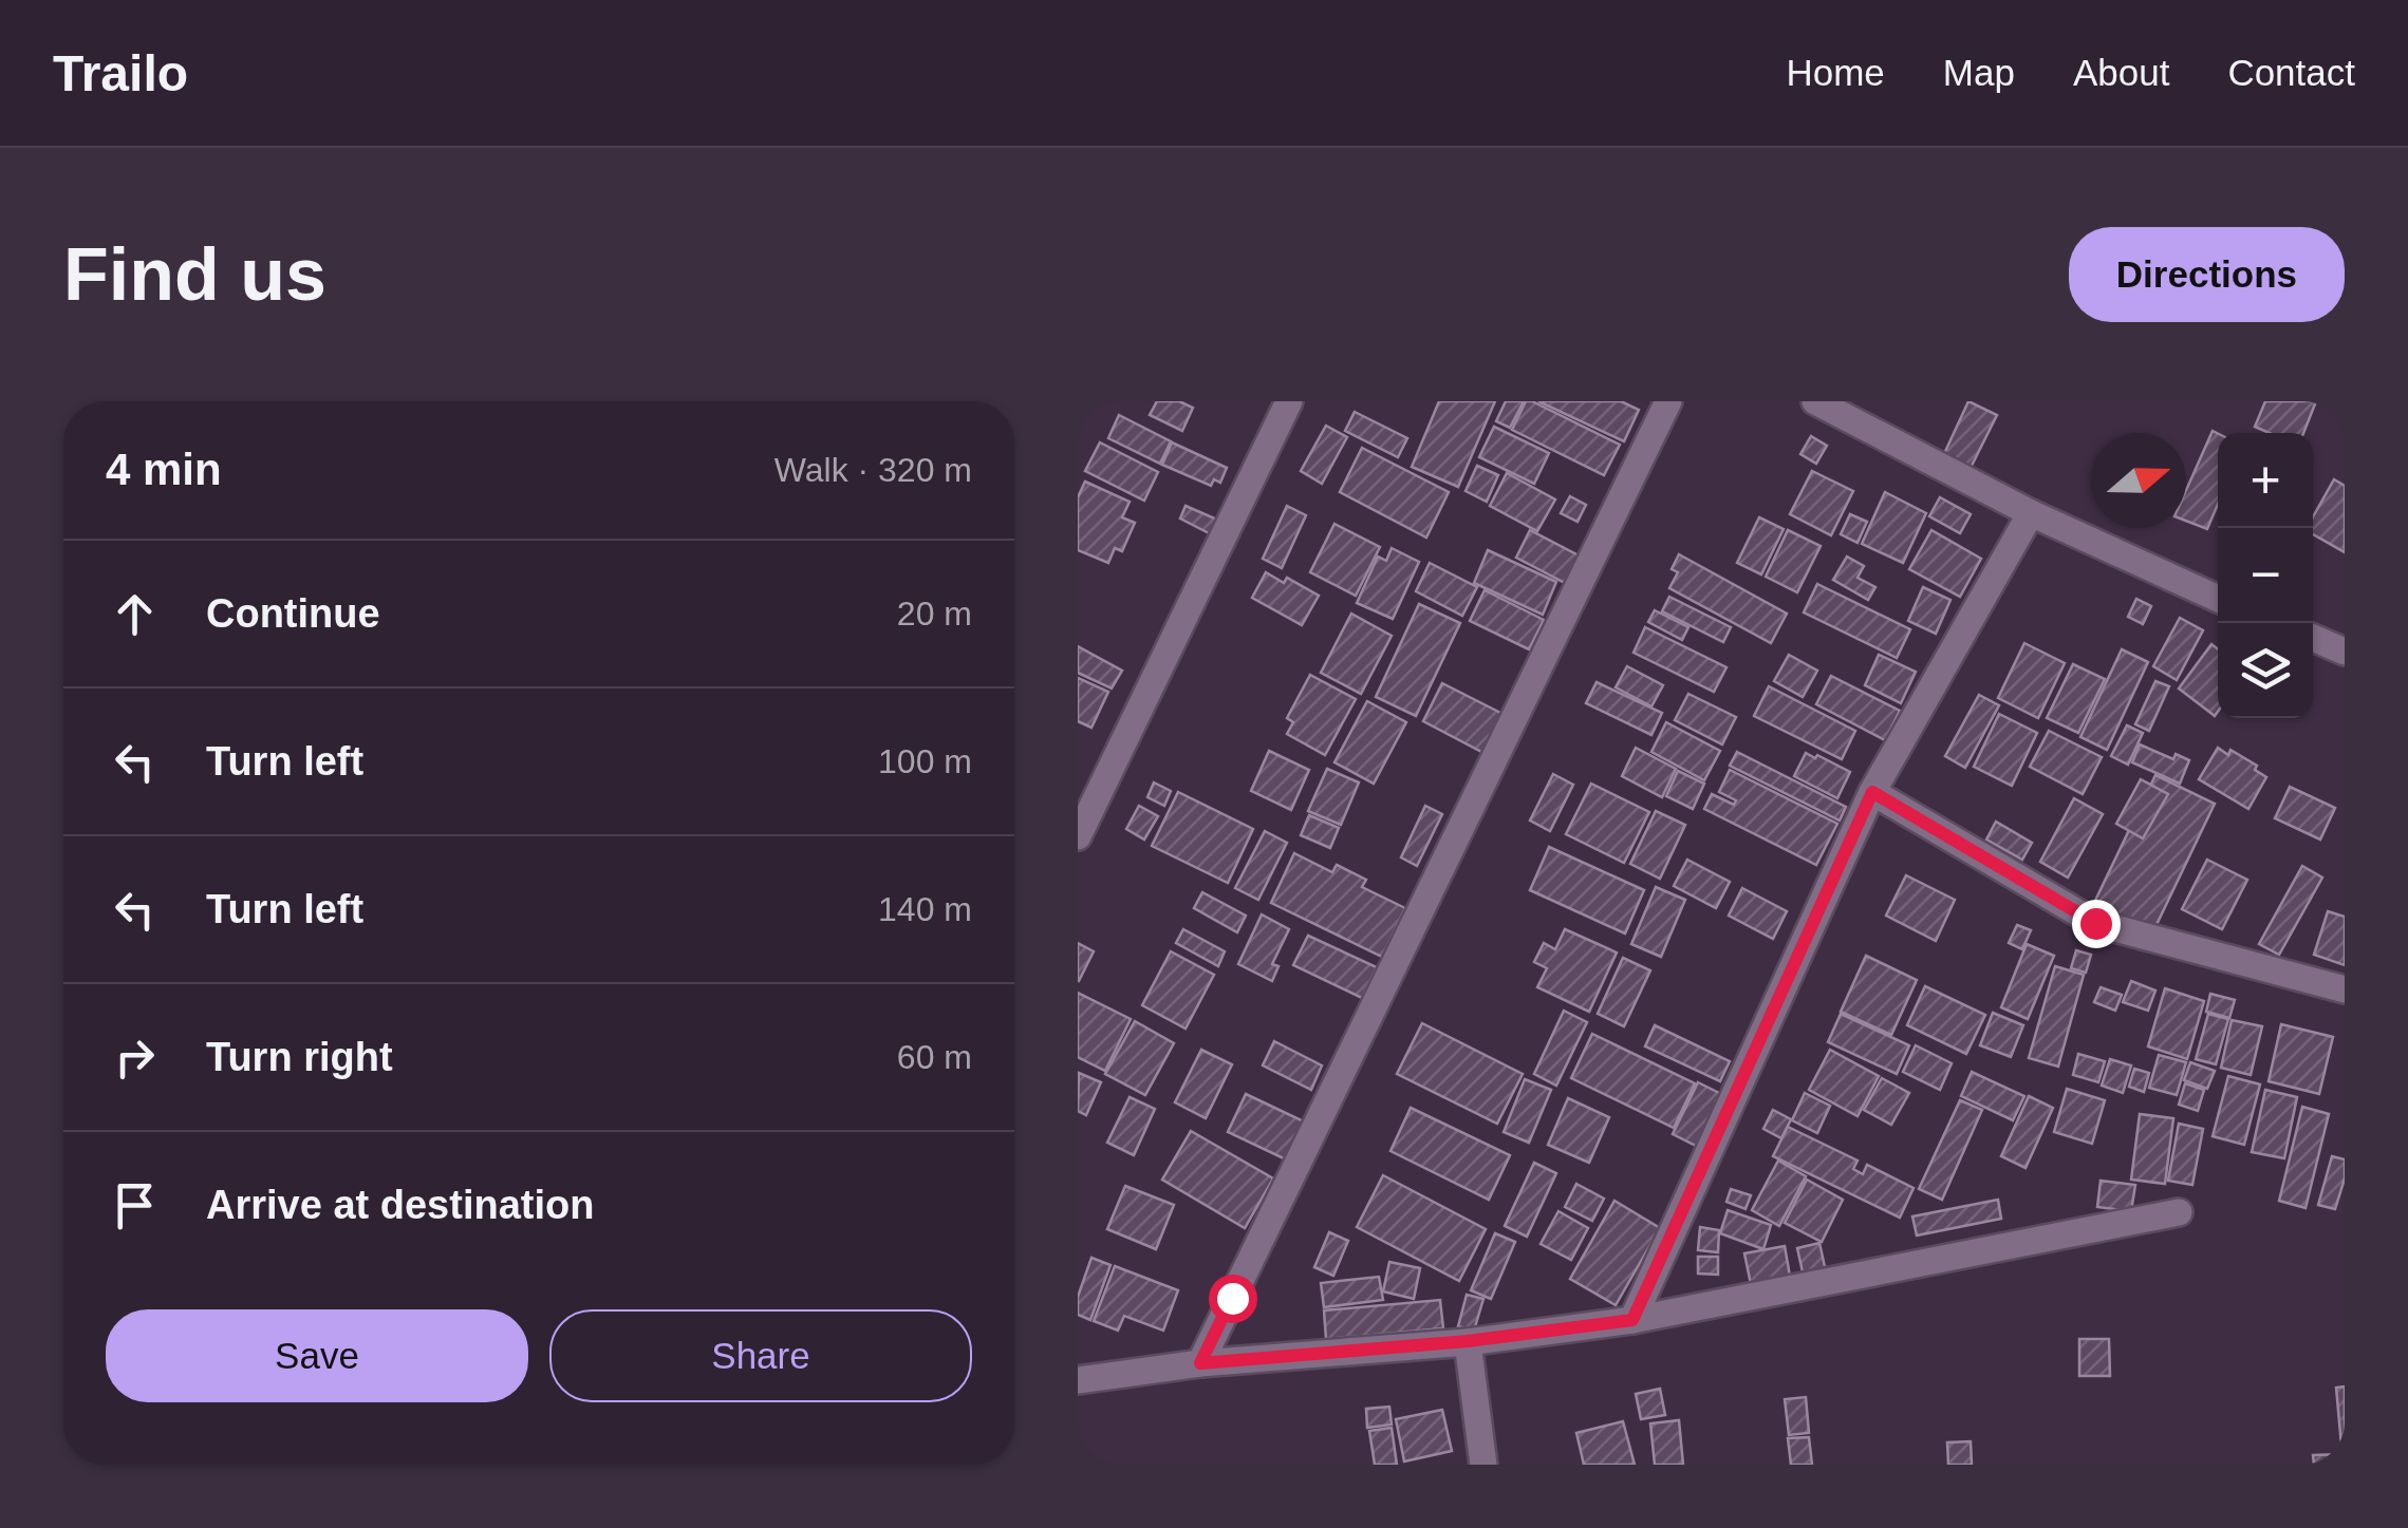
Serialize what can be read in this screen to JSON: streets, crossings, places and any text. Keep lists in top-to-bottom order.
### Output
{
  "north": "right",
  "page": {
    "header": "Trailo",
    "nav": [
      "Home",
      "Map",
      "About",
      "Contact"
    ],
    "buttons": [
      "Directions",
      ["Save", "Share"]
    ],
    "title": "Find us",
    "heading": ["4 min", "Walk · 320 m"],
    "map_buttons": ["+", "−"],
    "list": [
      ["Continue", "20 m"],
      ["Turn left", "100 m"],
      ["Turn left", "140 m"],
      ["Turn right", "60 m"],
      "Arrive at destination"
    ]
  }
}
